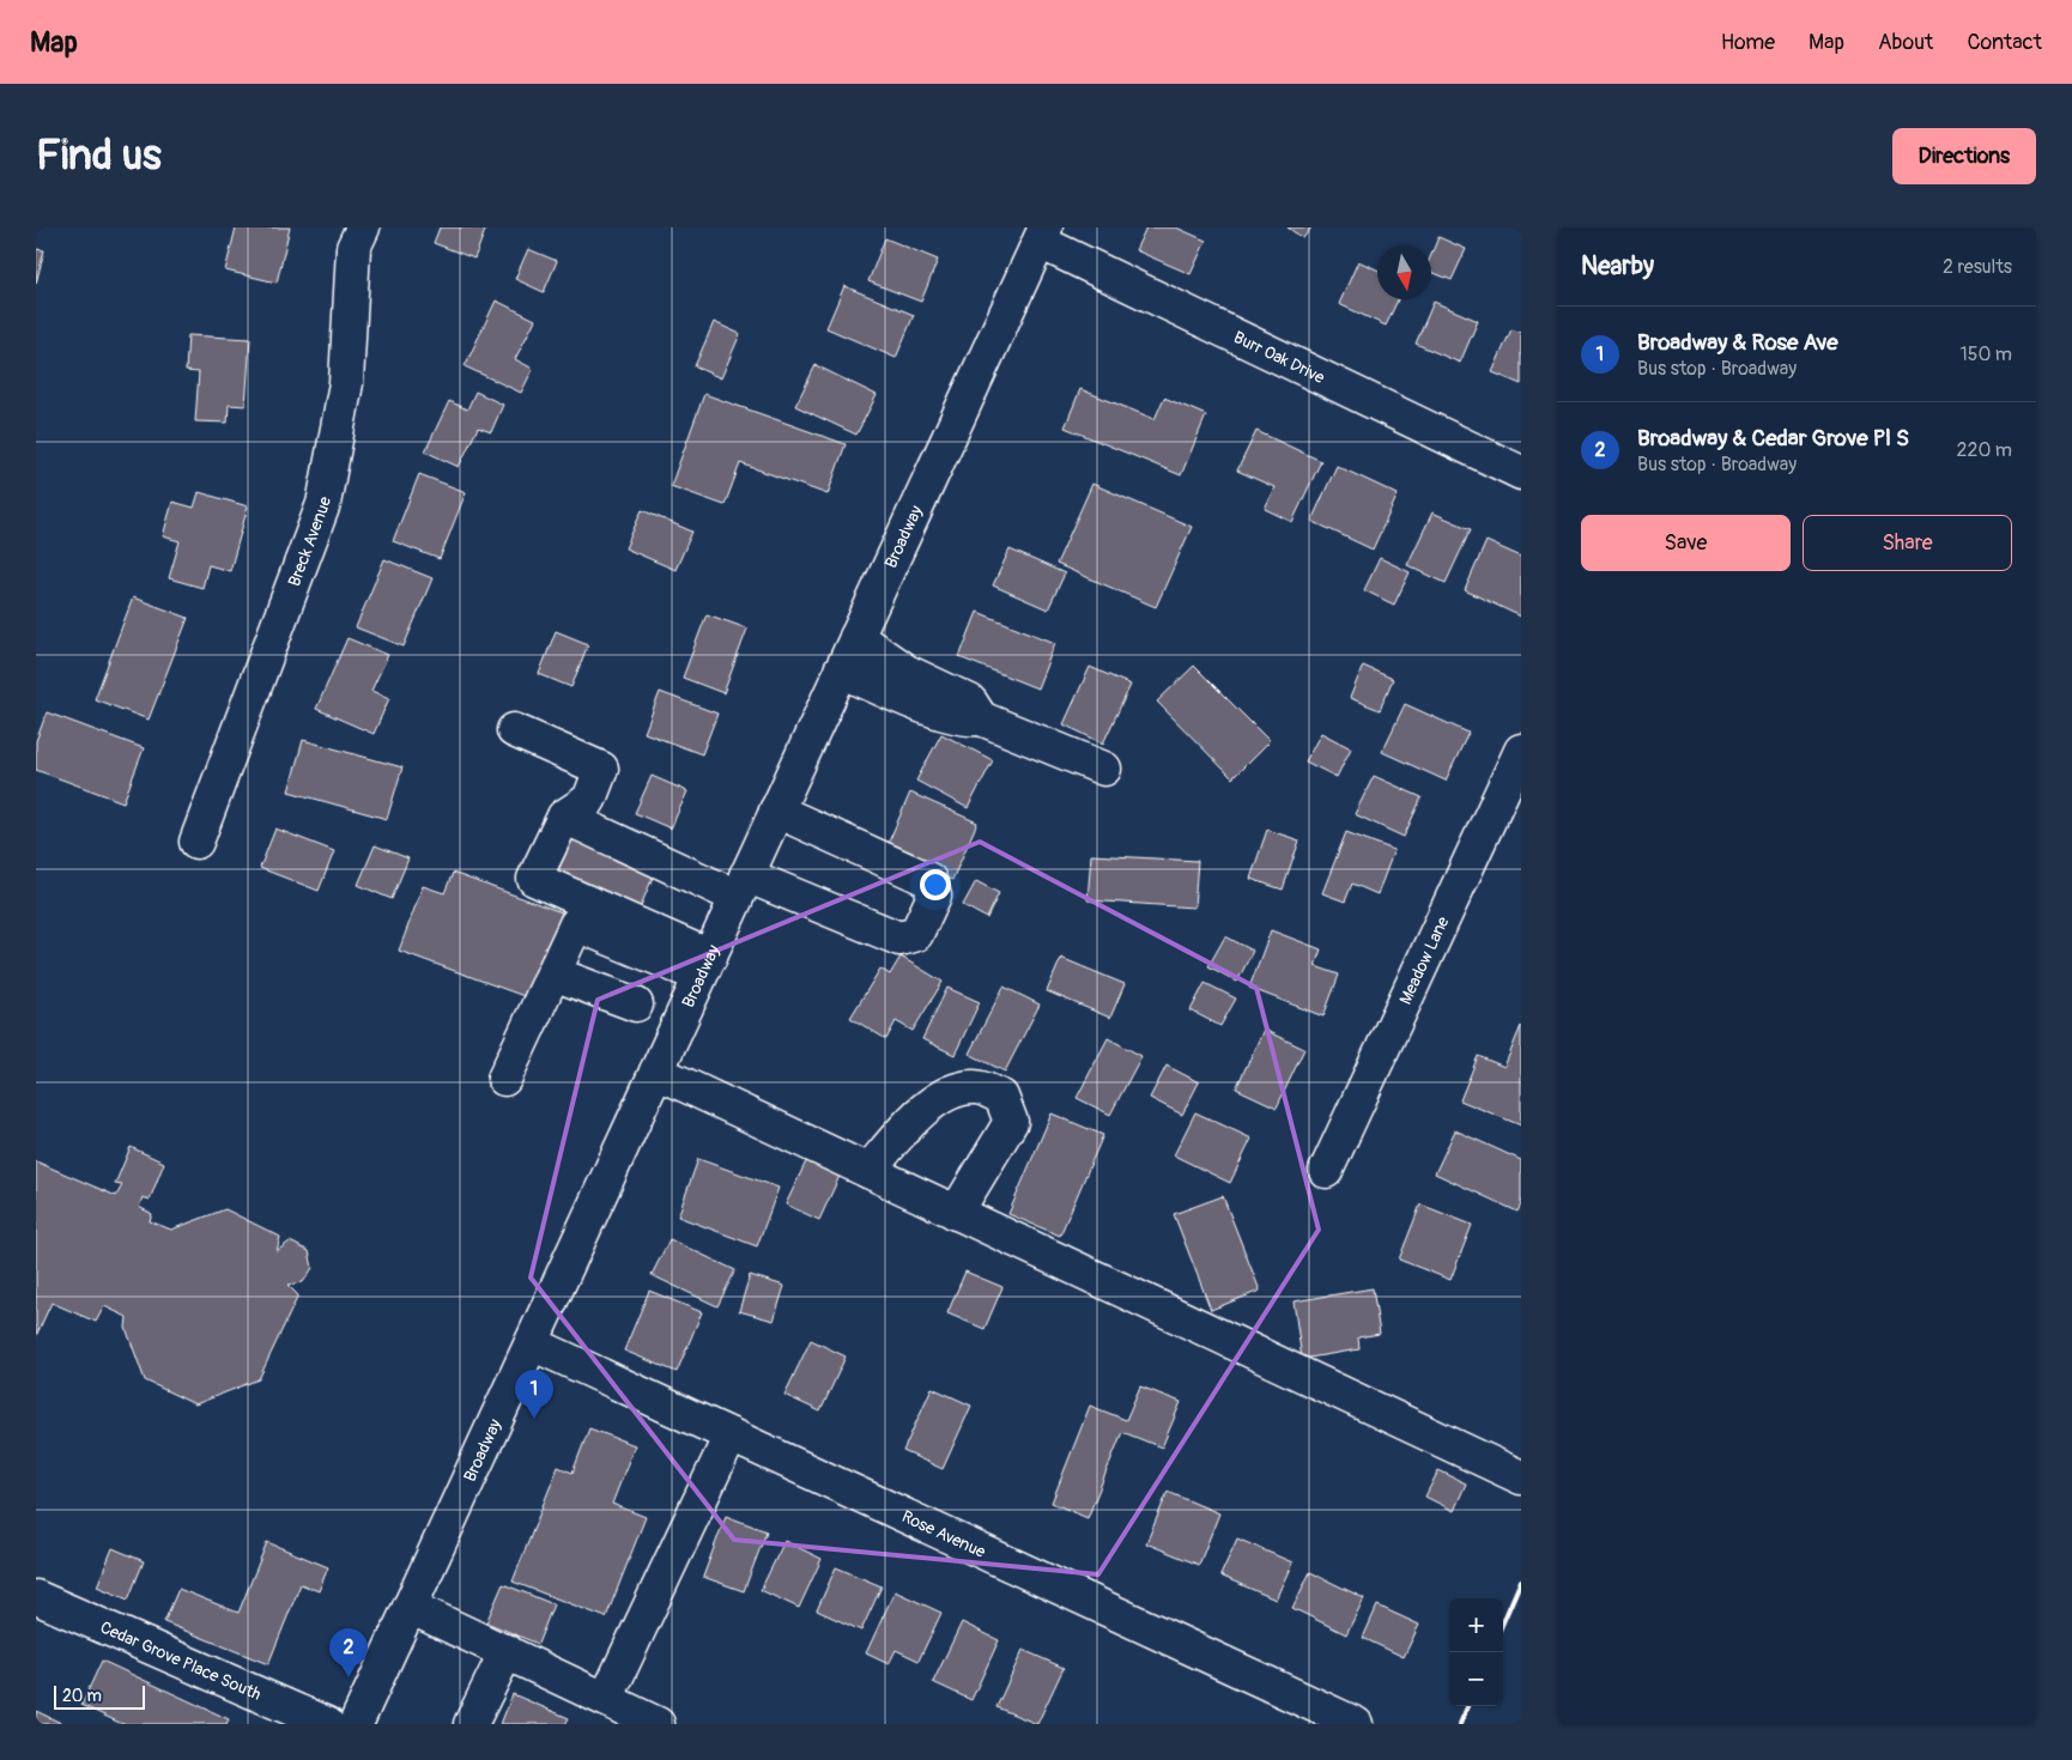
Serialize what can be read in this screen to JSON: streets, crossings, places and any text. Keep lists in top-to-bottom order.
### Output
{
  "streets": {
    "street": [
      "Burr Oak Drive",
      "Broadway",
      "Breck Avenue",
      "Meadow Lane",
      "Rose Avenue",
      "Cedar Grove Place South"
    ]
  },
  "crossings": [
    ["Burr Oak Drive", "Broadway"],
    ["Broadway", "Rose Avenue"]
  ],
  "scale_bar": "20 m",
  "north": "bottom",
  "page": {
    "header": "Map",
    "nav": [
      "Home",
      "Map",
      "About",
      "Contact"
    ],
    "buttons": [
      "Directions",
      ["Save", "Share"]
    ],
    "title": "Find us",
    "heading": ["Nearby", "2 results"],
    "list": [
      {
        "mark": "1",
        "name": "Broadway & Rose Ave",
        "note": "Bus stop · Broadway",
        "value": "150 m"
      },
      {
        "mark": "2",
        "name": "Broadway & Cedar Grove Pl S",
        "note": "Bus stop · Broadway",
        "value": "220 m"
      }
    ],
    "pins": ["1", "2"],
    "map_buttons": ["+", "−"],
    "scale": "20 m"
  }
}
